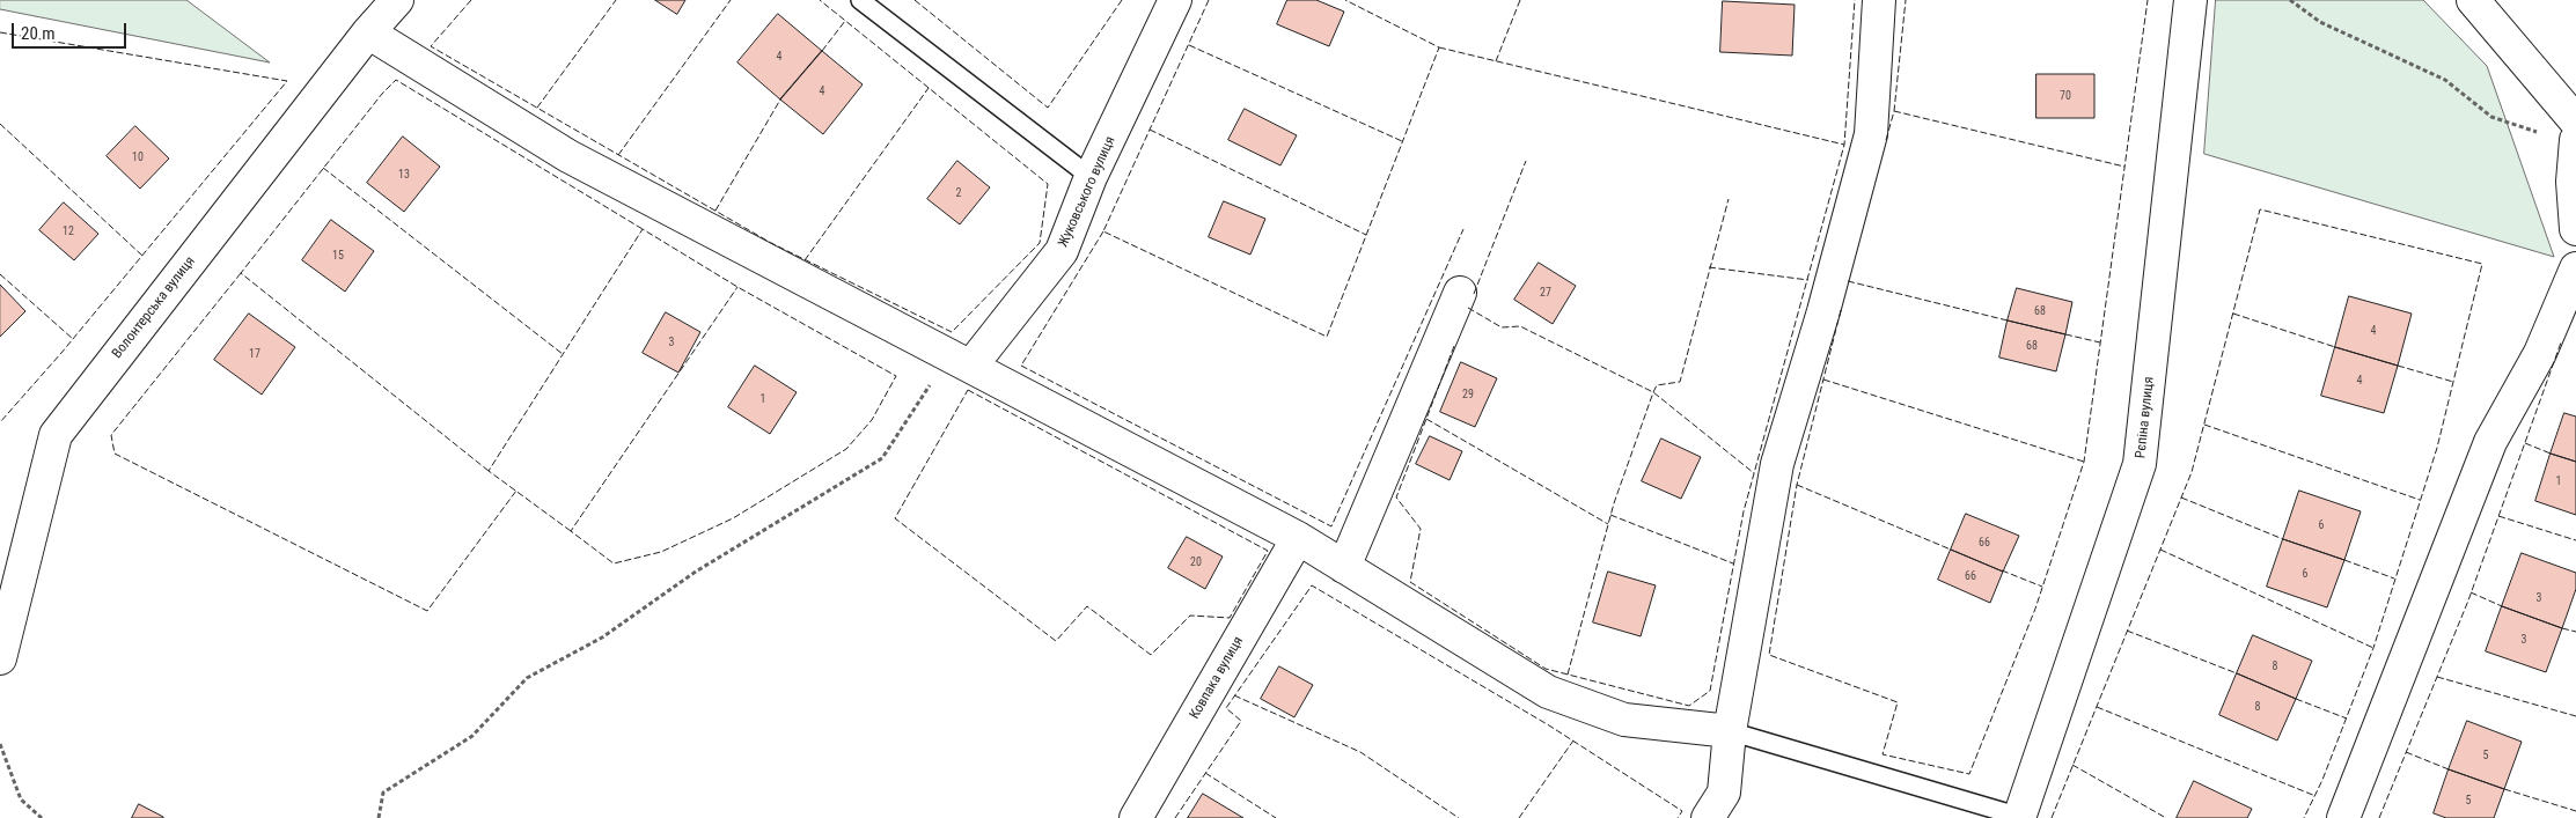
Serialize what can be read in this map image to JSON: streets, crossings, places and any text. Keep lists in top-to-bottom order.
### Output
{
  "streets": {
    "street": [
      "Жуковського вулиця",
      "Волонтерська вулиця",
      "Рєпіна вулиця",
      "Ковпака вулиця"
    ]
  },
  "house_numbers": [
    "4",
    "4",
    "70",
    "10",
    "13",
    "2",
    "12",
    "15",
    "27",
    "68",
    "4",
    "3",
    "68",
    "17",
    "4",
    "29",
    "1",
    "1",
    "6",
    "66",
    "20",
    "6",
    "66",
    "3",
    "3",
    "8",
    "8",
    "5",
    "5"
  ],
  "scale_bar": "20 m"
}
